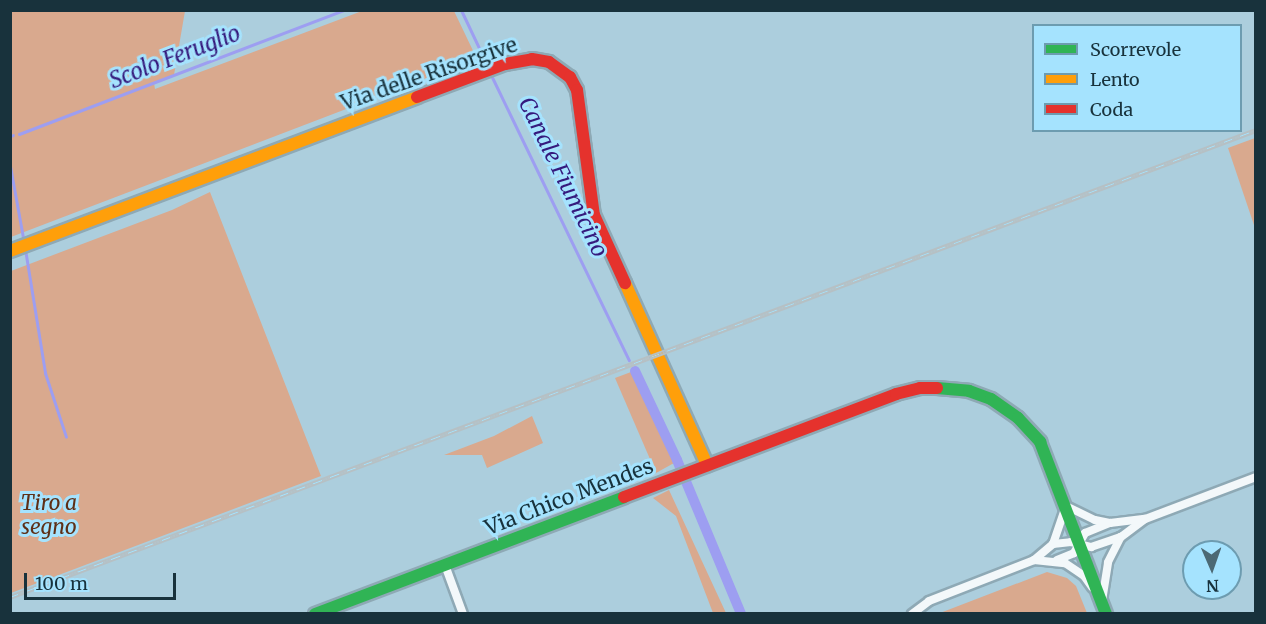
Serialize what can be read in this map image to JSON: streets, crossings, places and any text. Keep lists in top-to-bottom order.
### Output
{
  "streets": {
    "street": ["Via delle Risorgive", "Via Chico Mendes"]
  },
  "crossings": [
    ["Via delle Risorgive", "Via Chico Mendes"]
  ],
  "water": ["Scolo Feruglio", "Canale Fiumicino"],
  "parks": ["Tiro a segno"],
  "legend": ["Scorrevole", "Lento", "Coda"],
  "scale_bar": "100 m",
  "north": "bottom"
}
